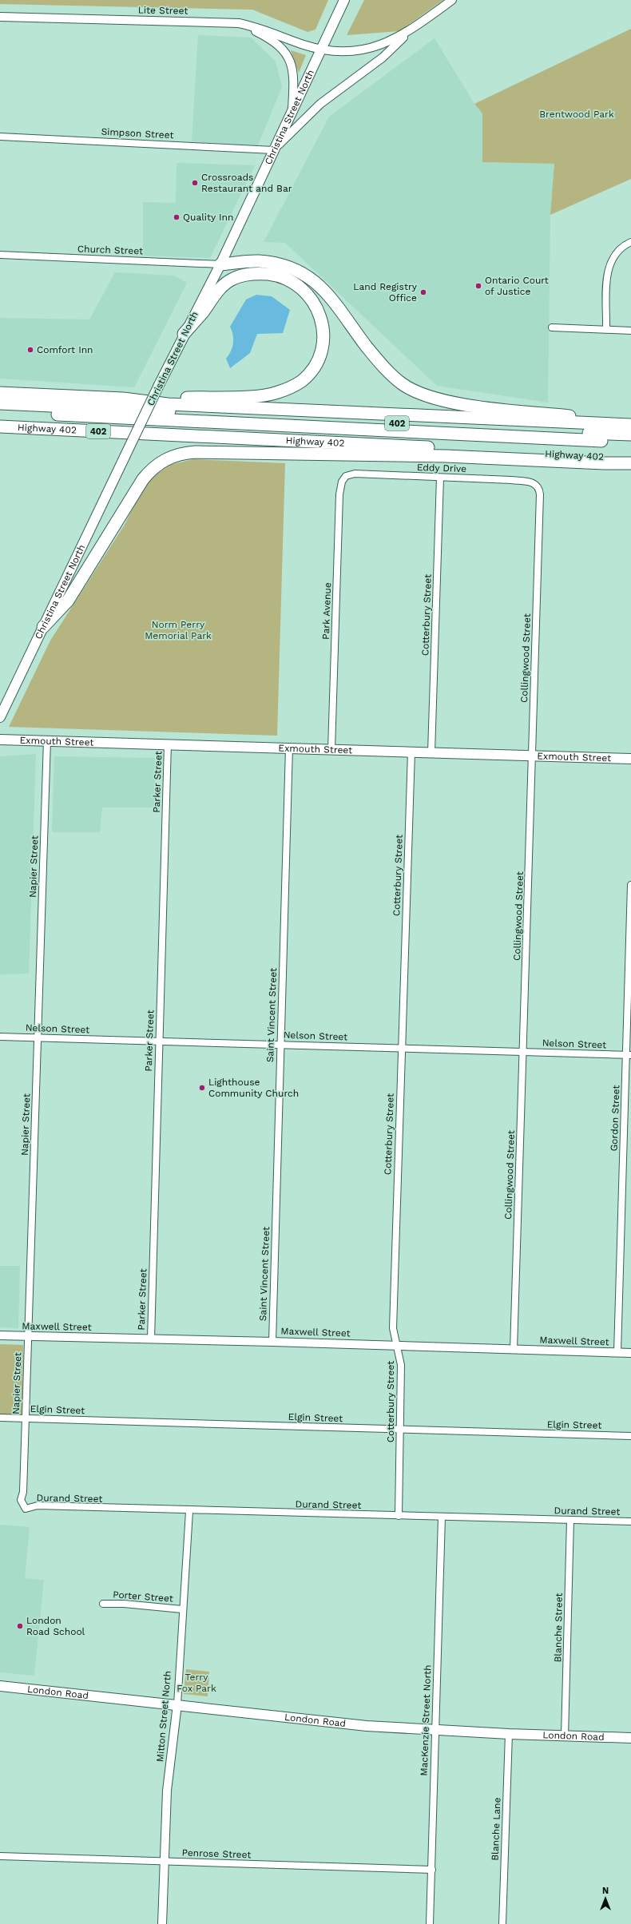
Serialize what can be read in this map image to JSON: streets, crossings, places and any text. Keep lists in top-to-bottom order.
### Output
{
  "streets": {
    "highway": ["402", "Highway 402"],
    "main road": ["Christina Street North", "Exmouth Street", "London Road"],
    "street": [
      "Lite Street",
      "Simpson Street",
      "Church Street",
      "Eddy Drive",
      "Park Avenue",
      "Cotterbury Street",
      "Collingwood Street",
      "Parker Street",
      "Napier Street",
      "Saint Vincent Street",
      "Nelson Street",
      "Gordon Street",
      "Maxwell Street",
      "Elgin Street",
      "Durand Street",
      "Porter Street",
      "Blanche Street",
      "Mitton Street North",
      "MacKenzie Street North",
      "Blanche Lane",
      "Penrose Street"
    ]
  },
  "crossings": [
    ["Lite Street", "Christina Street North"],
    ["Christina Street North", "Simpson Street"],
    ["Christina Street North", "Church Street"],
    ["Eddy Drive", "Park Avenue"],
    ["Eddy Drive", "Cotterbury Street"],
    ["Eddy Drive", "Collingwood Street"],
    ["Park Avenue", "Exmouth Street"],
    ["Cotterbury Street", "Exmouth Street"],
    ["Cotterbury Street", "Nelson Street"],
    ["Cotterbury Street", "Maxwell Street"],
    ["Cotterbury Street", "Elgin Street"],
    ["Cotterbury Street", "Durand Street"],
    ["Collingwood Street", "Exmouth Street"],
    ["Collingwood Street", "Nelson Street"],
    ["Collingwood Street", "Maxwell Street"],
    ["Exmouth Street", "Parker Street"],
    ["Exmouth Street", "Napier Street"],
    ["Exmouth Street", "Saint Vincent Street"],
    ["Parker Street", "Nelson Street"],
    ["Parker Street", "Maxwell Street"],
    ["Napier Street", "Nelson Street"],
    ["Napier Street", "Maxwell Street"],
    ["Napier Street", "Elgin Street"],
    ["Napier Street", "Durand Street"],
    ["Saint Vincent Street", "Nelson Street"],
    ["Saint Vincent Street", "Maxwell Street"],
    ["Nelson Street", "Gordon Street"],
    ["Gordon Street", "Maxwell Street"],
    ["Durand Street", "Blanche Street"],
    ["Durand Street", "Mitton Street North"],
    ["Durand Street", "MacKenzie Street North"],
    ["Porter Street", "Mitton Street North"],
    ["Blanche Street", "London Road"],
    ["London Road", "Mitton Street North"],
    ["London Road", "MacKenzie Street North"],
    ["London Road", "Blanche Lane"],
    ["Mitton Street North", "Penrose Street"],
    ["MacKenzie Street North", "Penrose Street"]
  ],
  "parks": ["Brentwood Park", "Norm Perry Memorial Park", "Terry Fox Park"],
  "places": [
    "Crossroads Restaurant and Bar",
    "Quality Inn",
    "Ontario Court of Justice",
    "Land Registry Office",
    "Comfort Inn",
    "Lighthouse Community Church",
    "London Road School"
  ],
  "north": "top"
}
